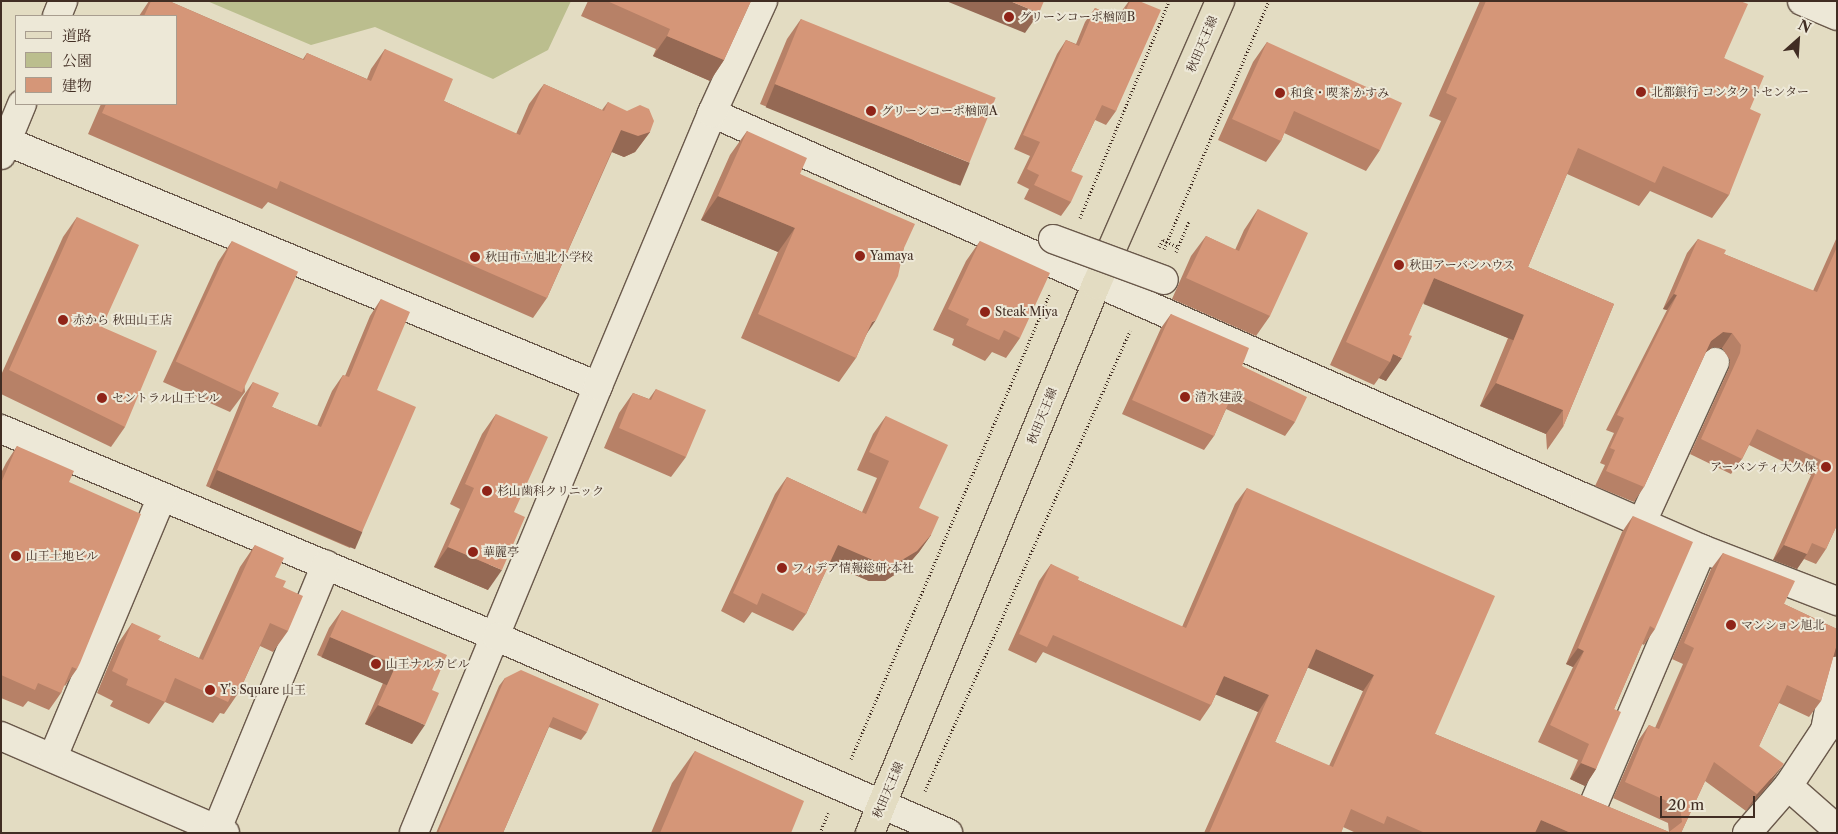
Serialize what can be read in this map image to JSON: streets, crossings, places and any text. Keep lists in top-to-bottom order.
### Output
{
  "streets": {
    "main road": ["秋田天王線"]
  },
  "places": [
    "グリーンコーポ楢岡B",
    "北都銀行 コンタクトセンター",
    "和食・喫茶 かすみ",
    "グリーンコーポ楢岡A",
    "Yamaya",
    "秋田市立旭北小学校",
    "秋田アーバンハウス",
    "Steak Miya",
    "赤から 秋田山王店",
    "清水建設",
    "セントラル山王ビル",
    "アーバンティ大久保",
    "杉山歯科クリニック",
    "華麗亭",
    "山王土地ビル",
    "フィデア情報総研 本社",
    "マンション旭北",
    "山王ナルカビル",
    "Y's Square 山王"
  ],
  "legend": ["道路", "公園", "建物"],
  "scale_bar": "20 m",
  "north": "top right"
}
